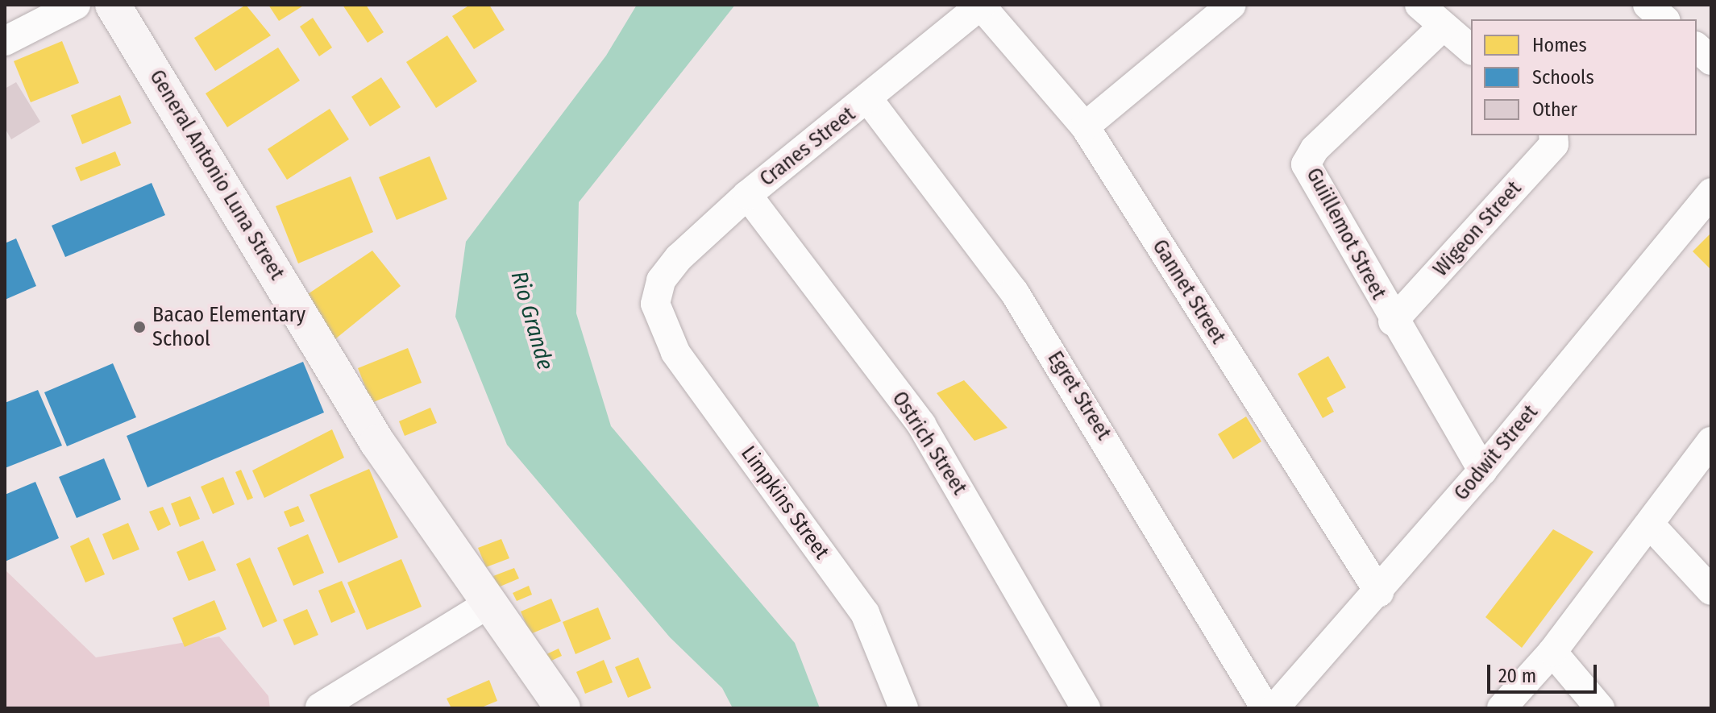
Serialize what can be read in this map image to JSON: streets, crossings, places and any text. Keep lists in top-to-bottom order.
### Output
{
  "streets": {
    "main road": ["General Antonio Luna Street"],
    "street": [
      "Cranes Street",
      "Wigeon Street",
      "Guiillemot Street",
      "Gannet Street",
      "Egret Street",
      "Ostrich Street",
      "Godwit Street",
      "Limpkins Street"
    ]
  },
  "crossings": [
    ["Cranes Street", "Gannet Street"],
    ["Cranes Street", "Egret Street"],
    ["Cranes Street", "Ostrich Street"],
    ["Cranes Street", "Limpkins Street"],
    ["Wigeon Street", "Guiillemot Street"],
    ["Guiillemot Street", "Godwit Street"],
    ["Gannet Street", "Godwit Street"]
  ],
  "water": ["Rio Grande"],
  "places": ["Bacao Elementary School"],
  "legend": ["Homes", "Schools", "Other"],
  "scale_bar": "20 m"
}
